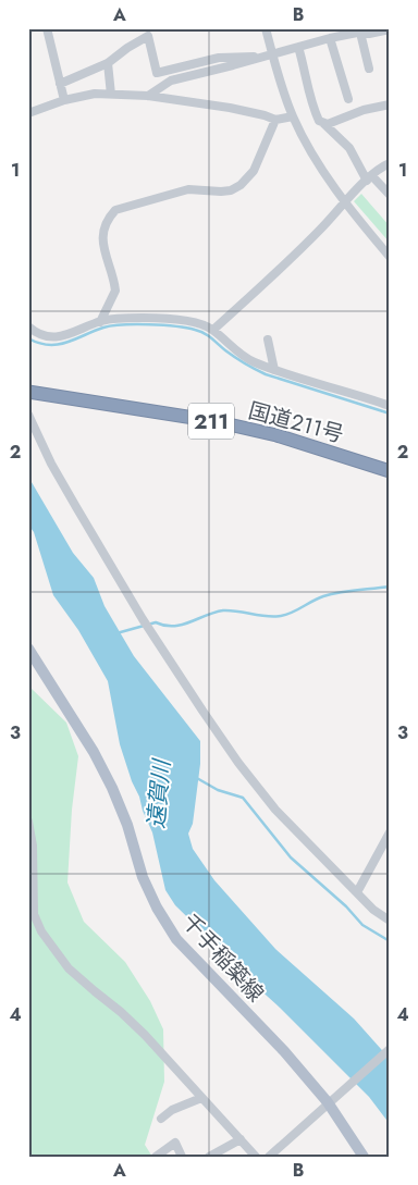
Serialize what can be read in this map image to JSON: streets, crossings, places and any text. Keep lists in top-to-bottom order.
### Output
{
  "streets": {
    "highway": ["211", "国道211号"],
    "main road": ["千手稲築線"]
  },
  "water": ["遠賀川"],
  "grid": {
    "columns": ["A", "B"],
    "rows": [
      "1",
      "2",
      "3",
      "4"
    ]
  }
}
